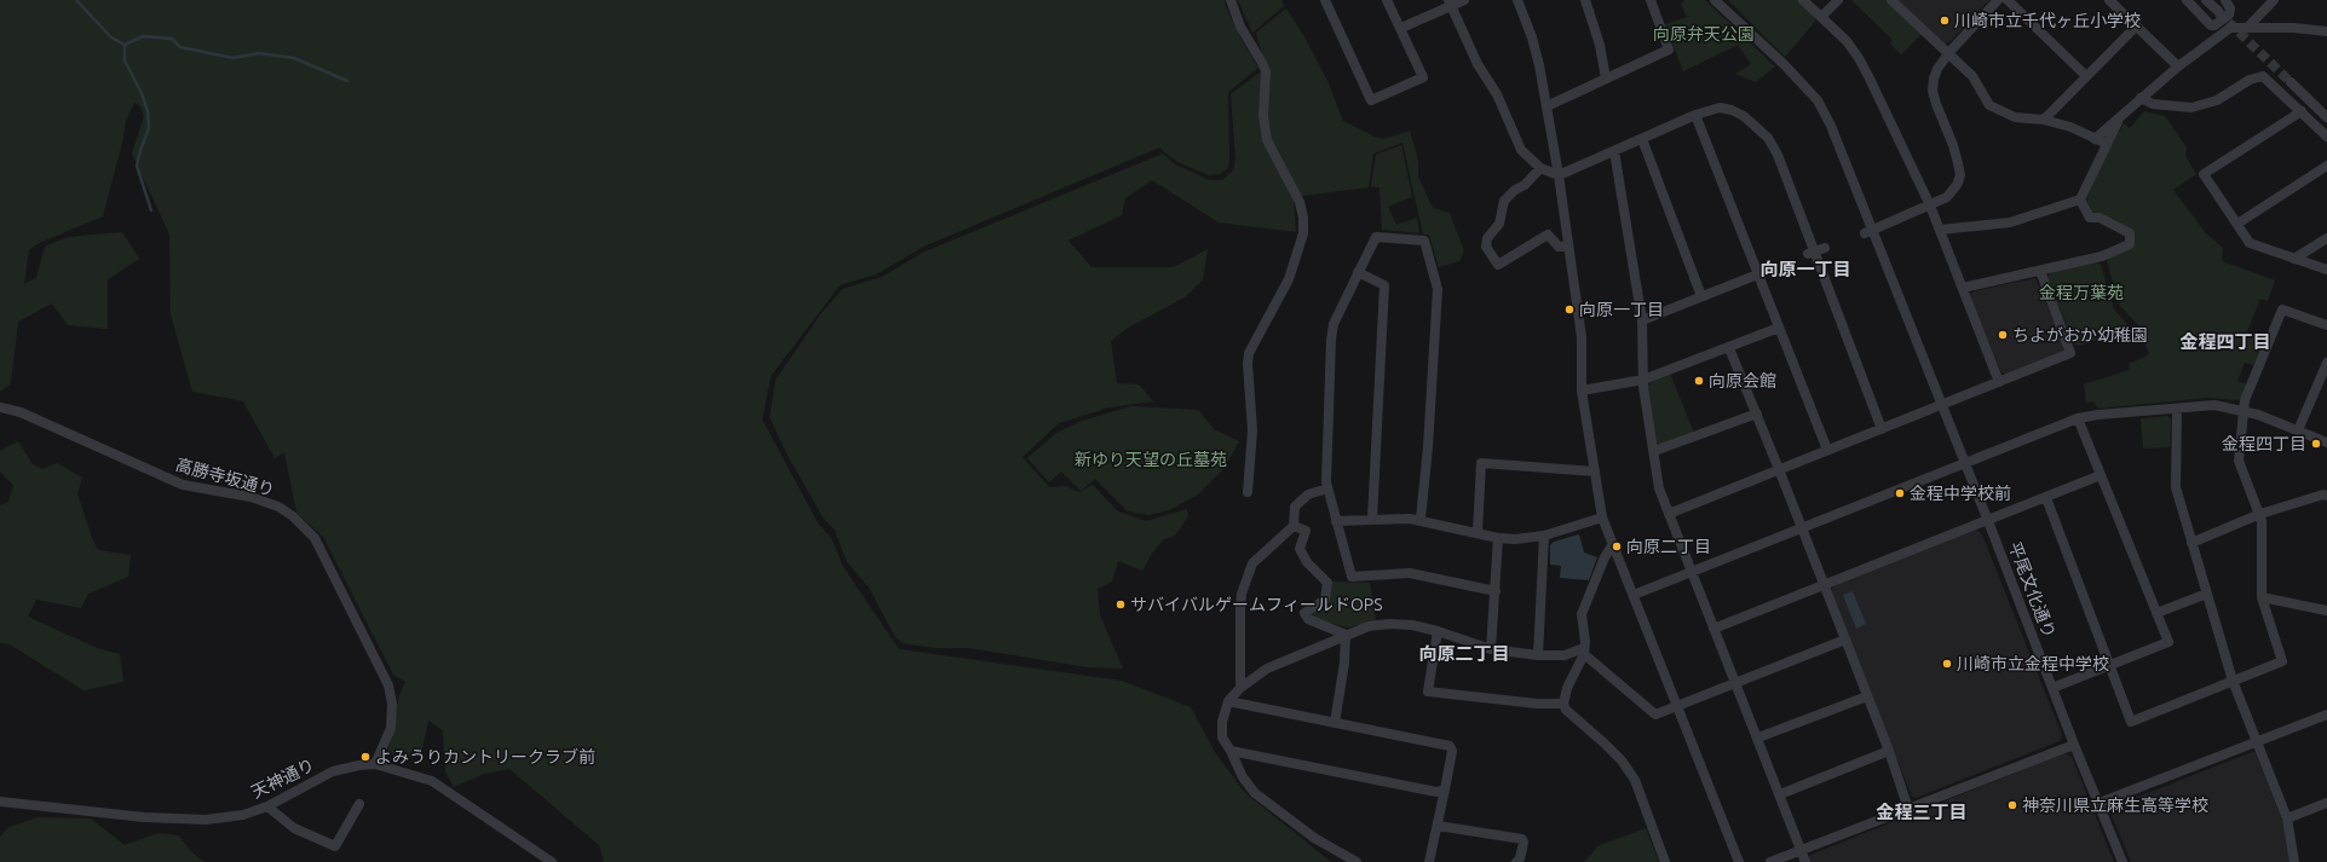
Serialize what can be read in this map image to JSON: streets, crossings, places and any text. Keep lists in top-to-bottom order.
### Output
{
  "streets": {
    "street": ["高勝寺坂通り", "平尾文化通り", "天神通り"]
  },
  "crossings": [
    ["高勝寺坂通り", "天神通り"]
  ],
  "districts": [
    "向原一丁目",
    "金程四丁目",
    "向原二丁目",
    "金程三丁目"
  ],
  "parks": ["向原弁天公園", "金程万葉苑", "新ゆり天望の丘墓苑"],
  "places": [
    "川崎市立千代ヶ丘小学校",
    "向原一丁目",
    "ちよがおか幼稚園",
    "向原会館",
    "金程四丁目",
    "金程中学校前",
    "向原二丁目",
    "サバイバルゲームフィールドOPS",
    "川崎市立金程中学校",
    "よみうりカントリークラブ前",
    "神奈川県立麻生高等学校"
  ]
}
